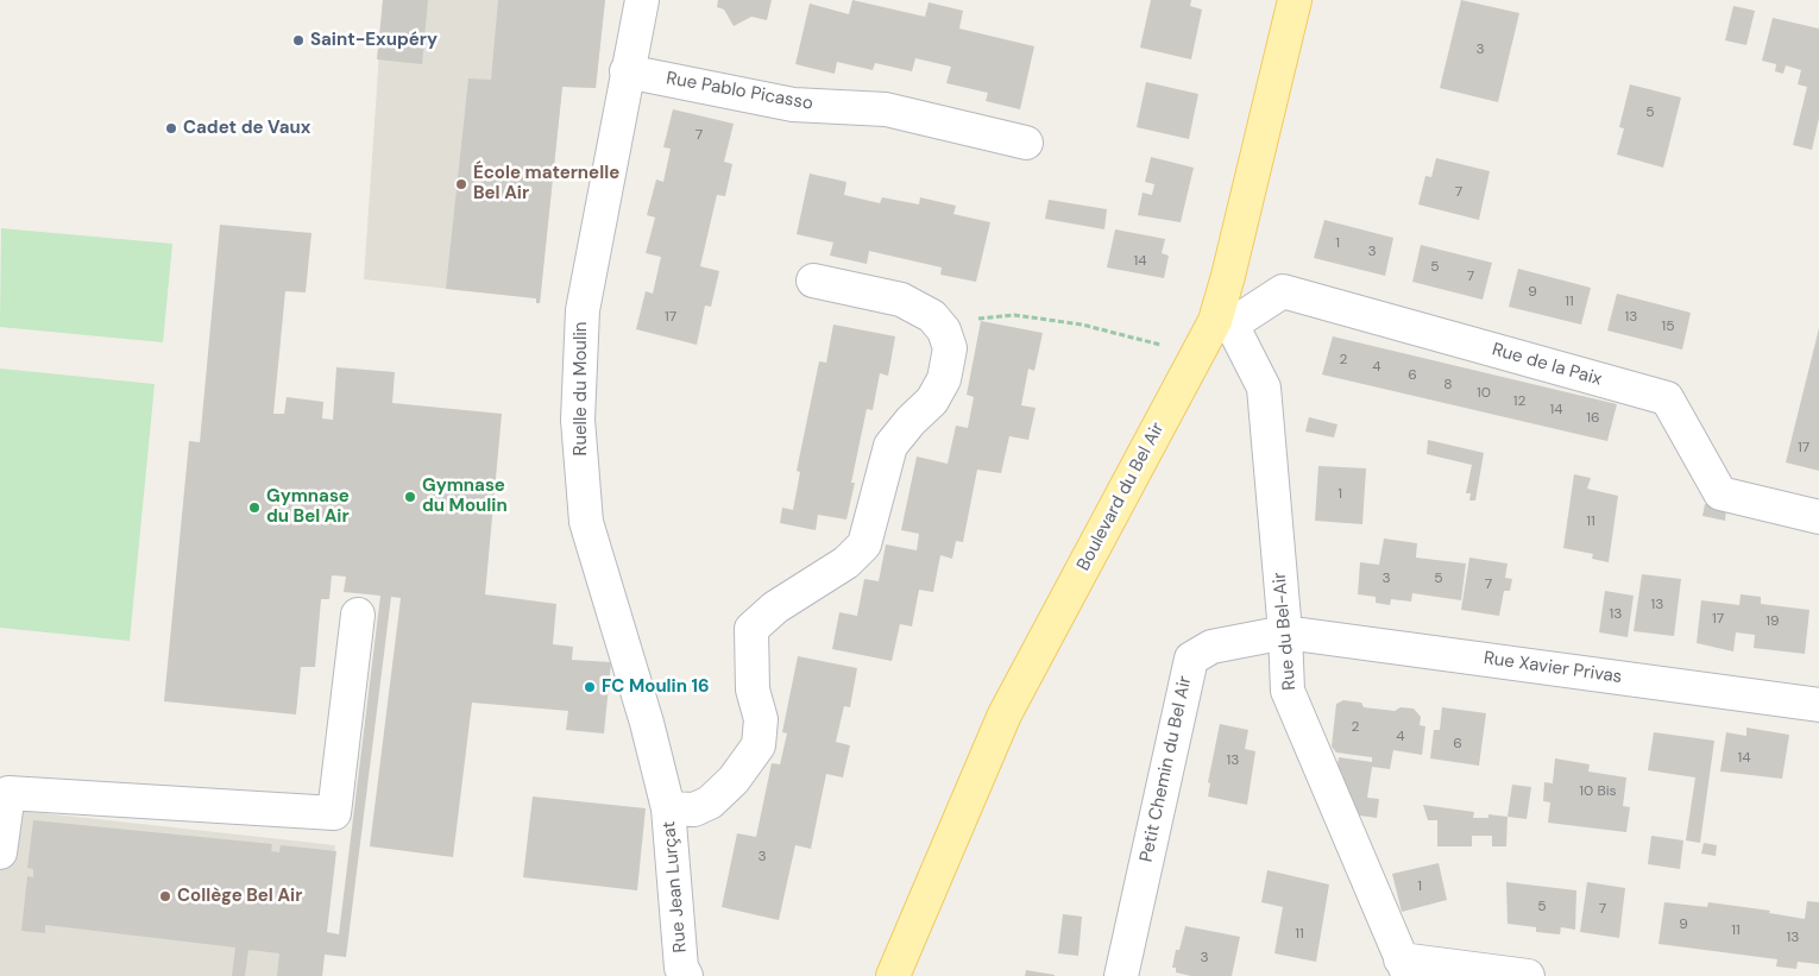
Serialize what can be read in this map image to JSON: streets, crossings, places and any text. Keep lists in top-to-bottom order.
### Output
{
  "streets": {
    "main road": ["Boulevard du Bel Air"],
    "street": [
      "Rue Pablo Picasso",
      "Rue de la Paix",
      "Ruelle du Moulin",
      "Rue du Bel-Air",
      "Rue Xavier Privas",
      "Petit Chemin du Bel Air",
      "Rue Jean Lurçat"
    ]
  },
  "crossings": [
    ["Rue Pablo Picasso", "Ruelle du Moulin"],
    ["Rue de la Paix", "Boulevard du Bel Air"],
    ["Rue de la Paix", "Rue du Bel-Air"],
    ["Ruelle du Moulin", "Rue Jean Lurçat"],
    ["Boulevard du Bel Air", "Rue du Bel-Air"],
    ["Rue du Bel-Air", "Rue Xavier Privas"],
    ["Rue du Bel-Air", "Petit Chemin du Bel Air"],
    ["Rue Xavier Privas", "Petit Chemin du Bel Air"]
  ],
  "places": [
    "Saint-Exupéry",
    "Cadet de Vaux",
    "École maternelle Bel Air",
    "Gymnase du Moulin",
    "Gymnase du Bel Air",
    "FC Moulin 16",
    "Collège Bel Air"
  ],
  "house_numbers": [
    "3",
    "5",
    "7",
    "7",
    "1",
    "3",
    "14",
    "5",
    "7",
    "9",
    "11",
    "17",
    "13",
    "15",
    "2",
    "4",
    "6",
    "8",
    "10",
    "12",
    "14",
    "16",
    "17",
    "1",
    "11",
    "3",
    "5",
    "7",
    "13",
    "13",
    "17",
    "19",
    "2",
    "4",
    "6",
    "14",
    "13",
    "10 Bis",
    "3",
    "1",
    "5",
    "7",
    "9",
    "11",
    "11",
    "13",
    "3"
  ]
}
